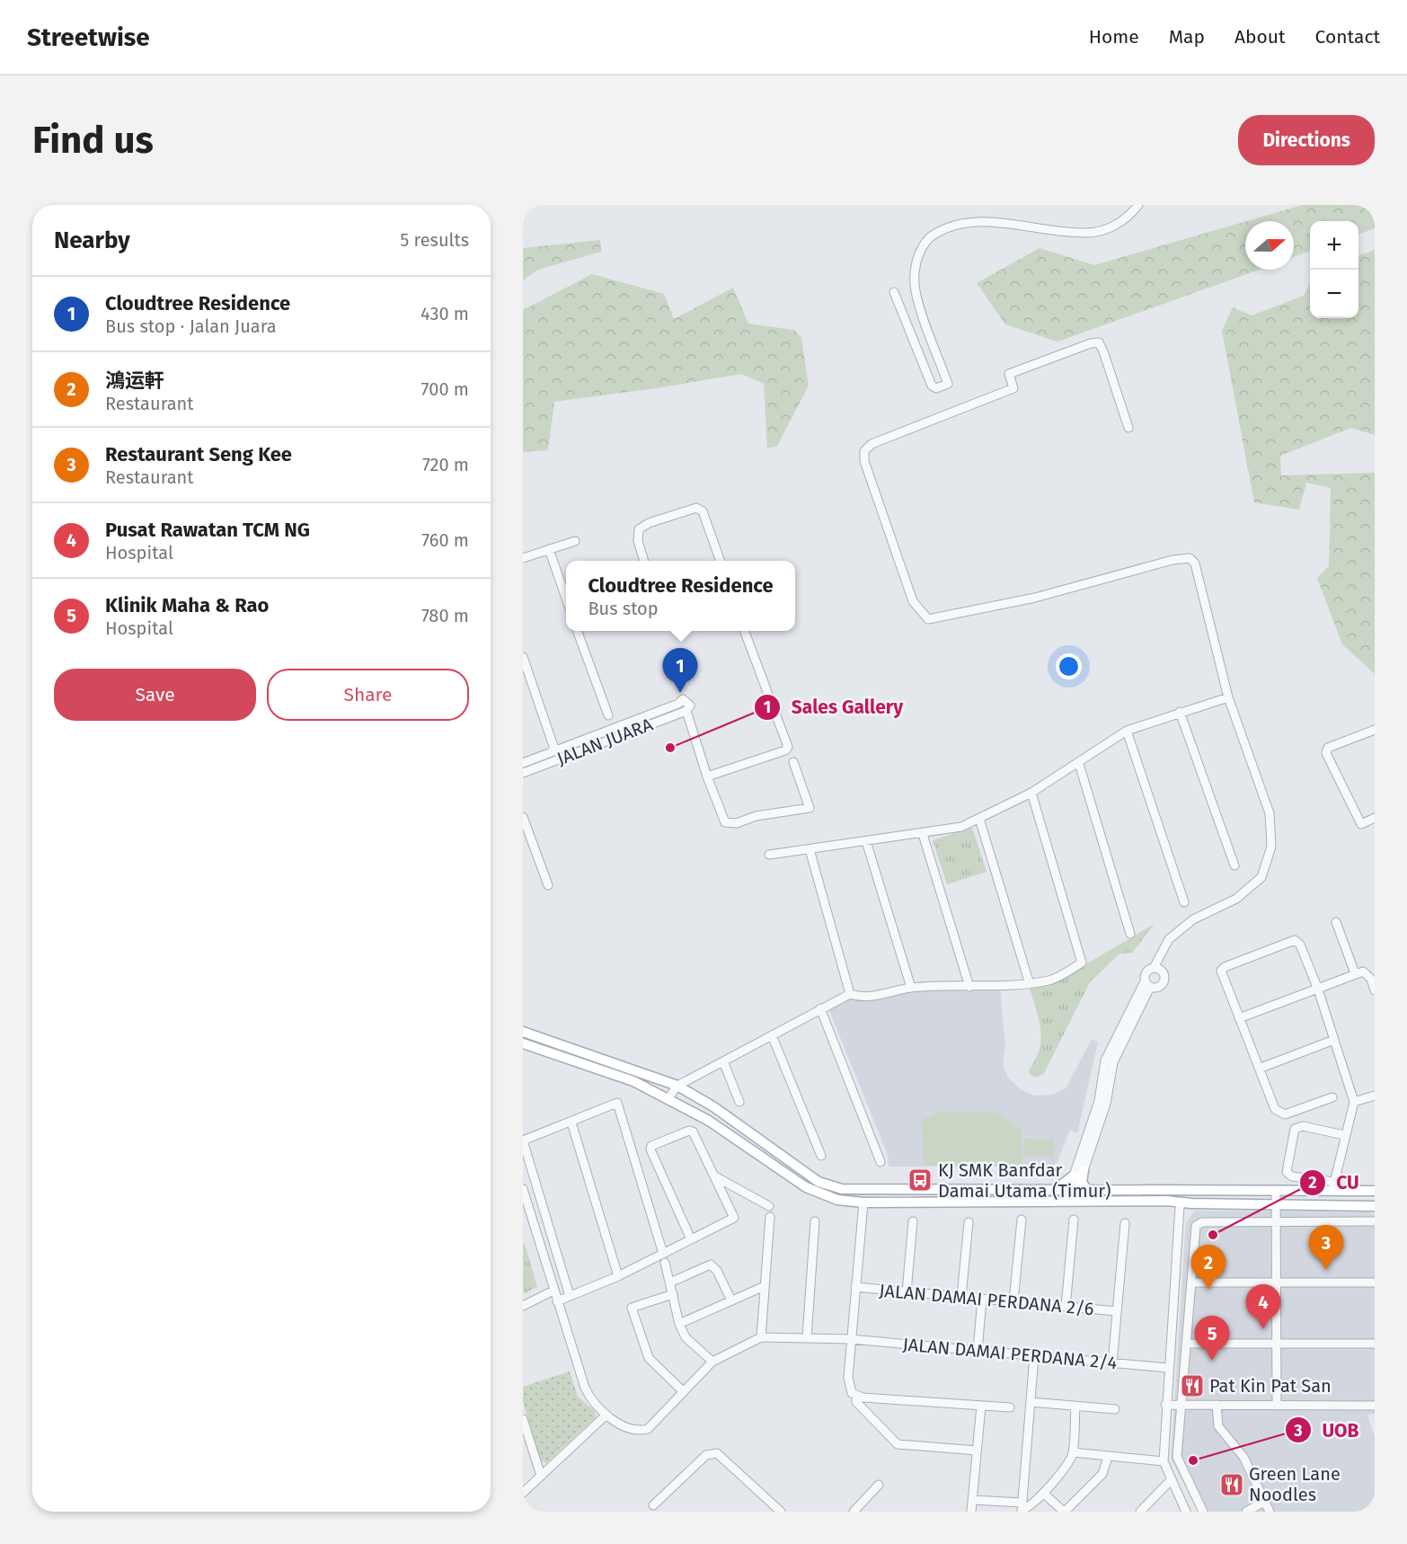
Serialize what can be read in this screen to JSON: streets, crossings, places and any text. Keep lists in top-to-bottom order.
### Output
{
  "streets": {
    "street": ["JALAN JUARA", "JALAN DAMAI PERDANA 2/6", "JALAN DAMAI PERDANA 2/4"]
  },
  "places": {
    "other": ["Sales Gallery", "CU", "UOB"],
    "bus stop": ["KJ SMK Banfdar Damai Utama (Timur)"],
    "restaurant": ["Pat Kin Pat San", "Green Lane Noodles"]
  },
  "north": "right",
  "page": {
    "header": "Streetwise",
    "nav": [
      "Home",
      "Map",
      "About",
      "Contact"
    ],
    "buttons": [
      "Directions",
      ["Save", "Share"]
    ],
    "title": "Find us",
    "heading": ["Nearby", "5 results"],
    "map_buttons": ["+", "−"],
    "list": [
      {
        "mark": "1",
        "name": "Cloudtree Residence",
        "note": "Bus stop · Jalan Juara",
        "value": "430 m"
      },
      {
        "mark": "2",
        "name": "鴻运軒",
        "note": "Restaurant",
        "value": "700 m"
      },
      {
        "mark": "3",
        "name": "Restaurant Seng Kee",
        "note": "Restaurant",
        "value": "720 m"
      },
      {
        "mark": "4",
        "name": "Pusat Rawatan TCM NG",
        "note": "Hospital",
        "value": "760 m"
      },
      {
        "mark": "5",
        "name": "Klinik Maha & Rao",
        "note": "Hospital",
        "value": "780 m"
      }
    ],
    "popup": ["Cloudtree Residence", "Bus stop"],
    "pins": [
      "1",
      "3",
      "2",
      "4",
      "5"
    ]
  }
}
